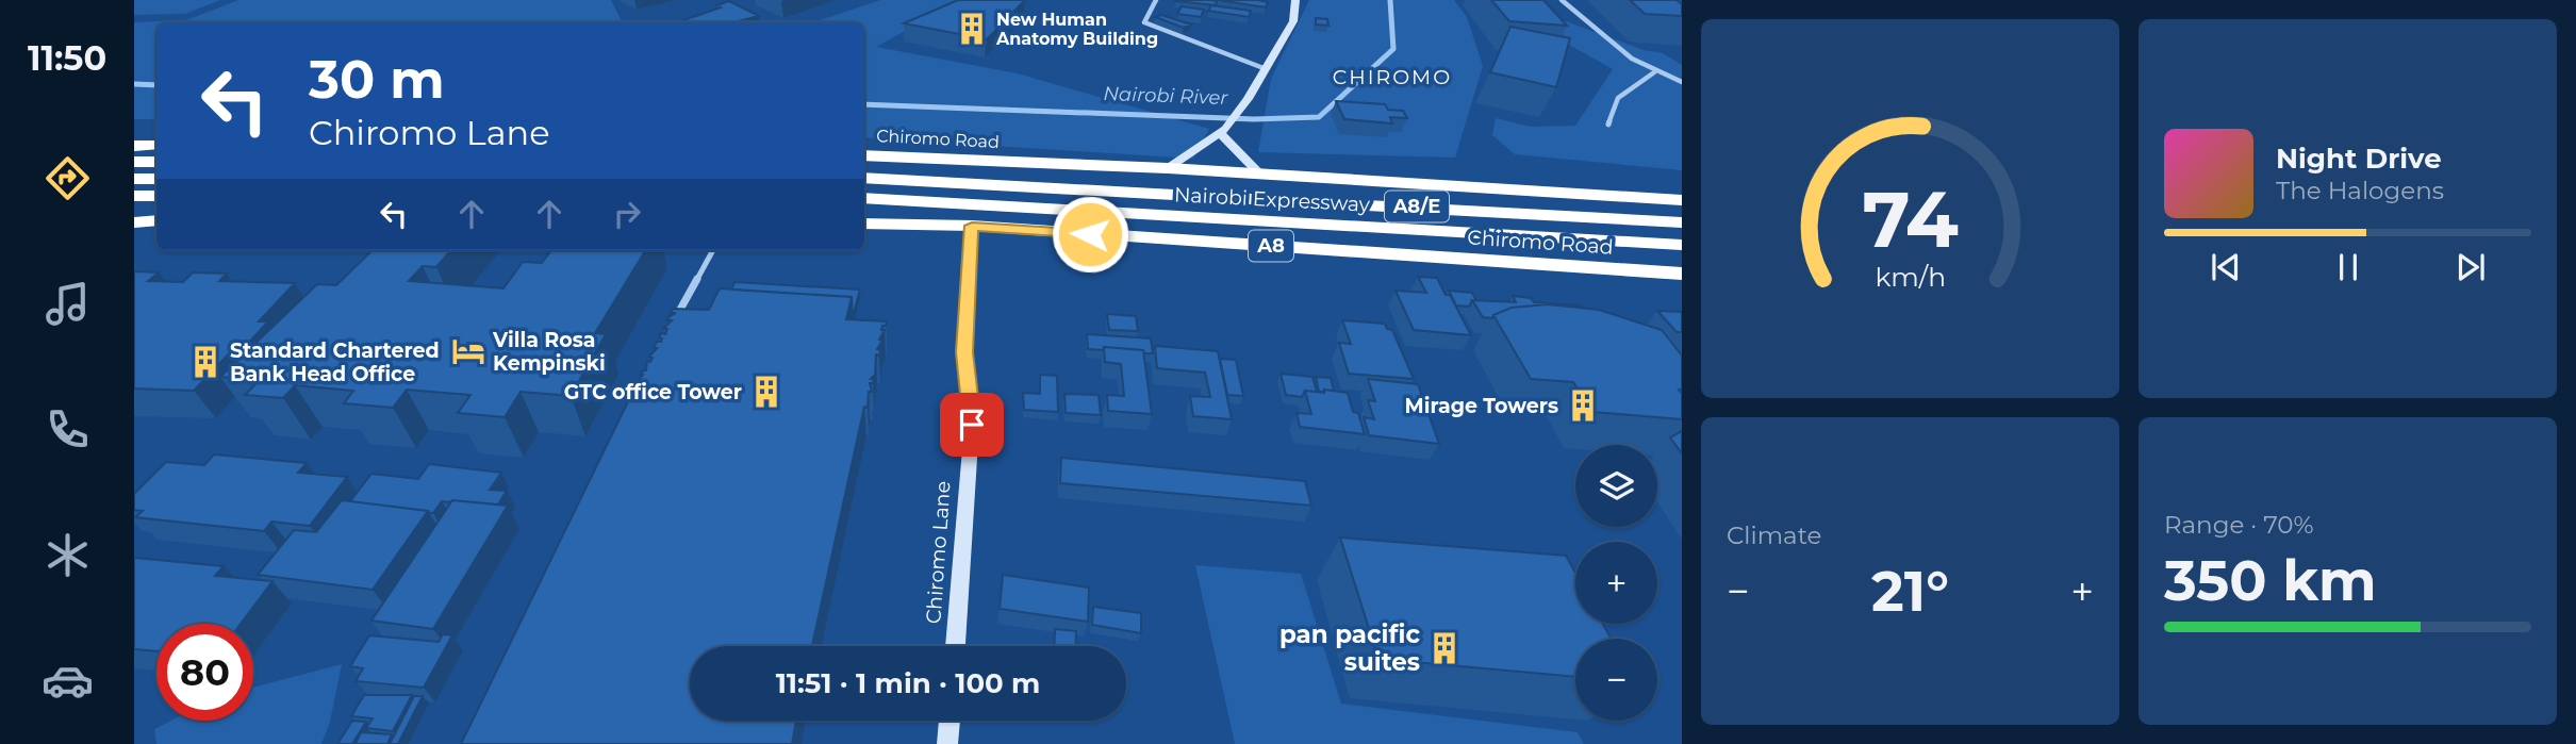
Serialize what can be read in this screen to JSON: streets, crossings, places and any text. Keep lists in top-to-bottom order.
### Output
{
  "streets": {
    "highway": [
      "Chiromo Road",
      "Nairobi Expressway",
      "A8/E",
      "A8"
    ],
    "street": ["Chiromo Lane"]
  },
  "crossings": [
    ["Chiromo Road", "Chiromo Lane"]
  ],
  "districts": ["CHIROMO"],
  "water": ["Nairobi River"],
  "places": {
    "building": [
      "New Human Anatomy Building",
      "Standard Chartered Bank Head Office",
      "GTC office Tower",
      "Mirage Towers",
      "pan pacific suites"
    ],
    "hotel": ["Villa Rosa Kempinski"]
  },
  "page": {
    "tabs": "11:50",
    "turn": ["30 m", "Chiromo Lane"],
    "song": ["Night Drive", "The Halogens"],
    "tile": [
      "Climate",
      ["Range · 70%", "350 km"]
    ],
    "map_buttons": ["+", "−"],
    "heat": ["−", "21°", "+"],
    "limit": "80",
    "trip": "11:51 · 1 min · 100 m",
    "gauge": ["74", "km/h"]
  }
}
